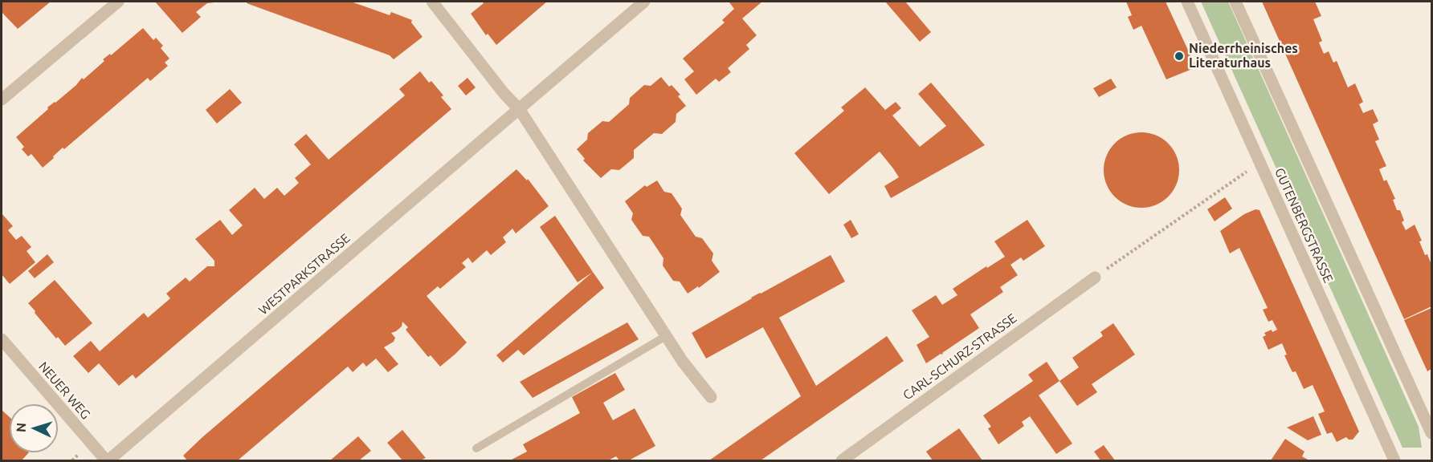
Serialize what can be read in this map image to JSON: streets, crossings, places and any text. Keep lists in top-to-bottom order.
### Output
{
  "streets": {
    "street": [
      "GUTENBERGSTRASSE",
      "WESTPARKSTRASSE",
      "CARL-SCHURZ-STRASSE",
      "NEUER WEG"
    ]
  },
  "crossings": [
    ["WESTPARKSTRASSE", "NEUER WEG"]
  ],
  "places": ["Niederrheinisches Literaturhaus"],
  "north": "left"
}
